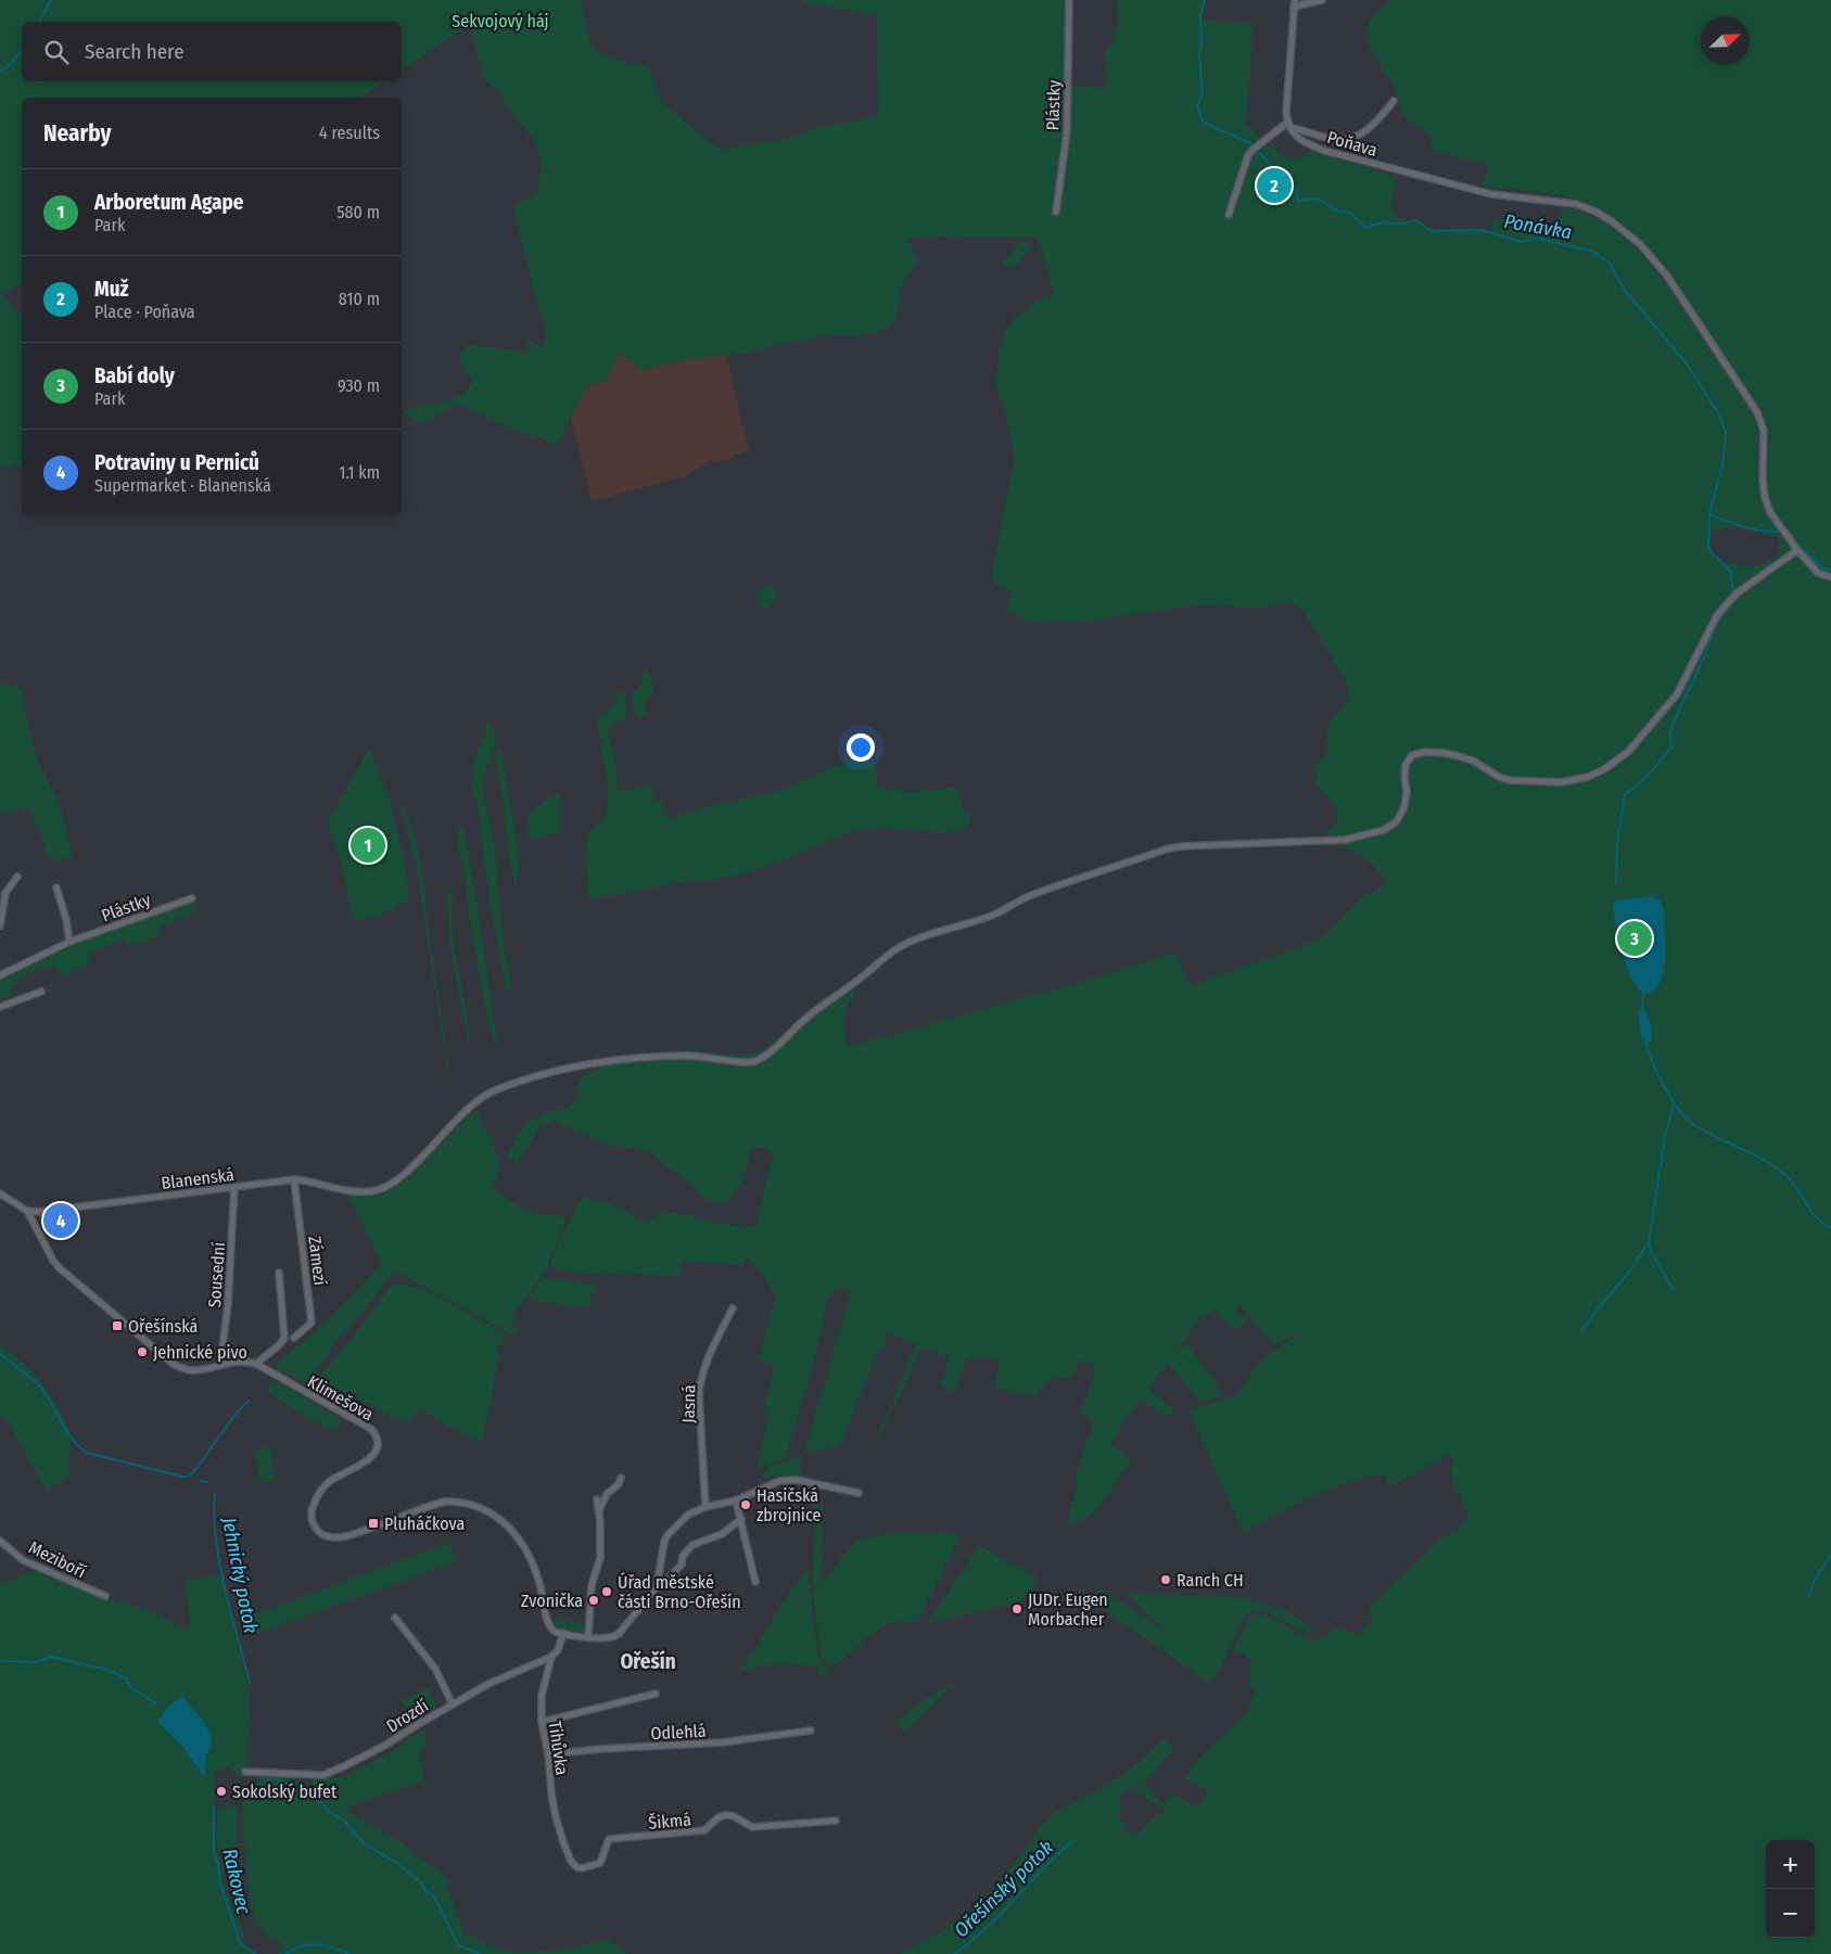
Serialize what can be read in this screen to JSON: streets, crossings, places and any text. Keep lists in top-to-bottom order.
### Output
{
  "streets": {
    "street": [
      "Plástky",
      "Poňava",
      "Blanenská",
      "Zámezí",
      "Sousední",
      "Klimešova",
      "Jasná",
      "Meziboří",
      "Drozdí",
      "Odlehlá",
      "Tihůvka",
      "Šikmá"
    ]
  },
  "crossings": [
    ["Poňava", "Blanenská"],
    ["Blanenská", "Zámezí"],
    ["Blanenská", "Sousední"],
    ["Drozdí", "Tihůvka"],
    ["Odlehlá", "Tihůvka"],
    ["Tihůvka", "Šikmá"]
  ],
  "districts": ["Ořešín"],
  "water": [
    "Ponávka",
    "Jehnický potok",
    "Rakovec",
    "Ořešínský potok"
  ],
  "parks": ["Sekvojový háj"],
  "places": {
    "transit": ["Ořešínská", "Pluháčkova"],
    "other": [
      "Jehnické pivo",
      "Hasičská zbrojnice",
      "Ranch CH",
      "Úřad městské části Brno-Ořešín",
      "Zvonička",
      "JUDr. Eugen Morbacher",
      "Sokolský bufet"
    ]
  },
  "north": "top right",
  "page": {
    "search": "Search here",
    "heading": ["Nearby", "4 results"],
    "pins": [
      "2",
      "1",
      "3",
      "4"
    ],
    "list": [
      {
        "mark": "1",
        "name": "Arboretum Agape",
        "note": "Park",
        "value": "580 m"
      },
      {
        "mark": "2",
        "name": "Muž",
        "note": "Place · Poňava",
        "value": "810 m"
      },
      {
        "mark": "3",
        "name": "Babí doly",
        "note": "Park",
        "value": "930 m"
      },
      {
        "mark": "4",
        "name": "Potraviny u Perniců",
        "note": "Supermarket · Blanenská",
        "value": "1.1 km"
      }
    ],
    "map_buttons": ["+", "−"]
  }
}
